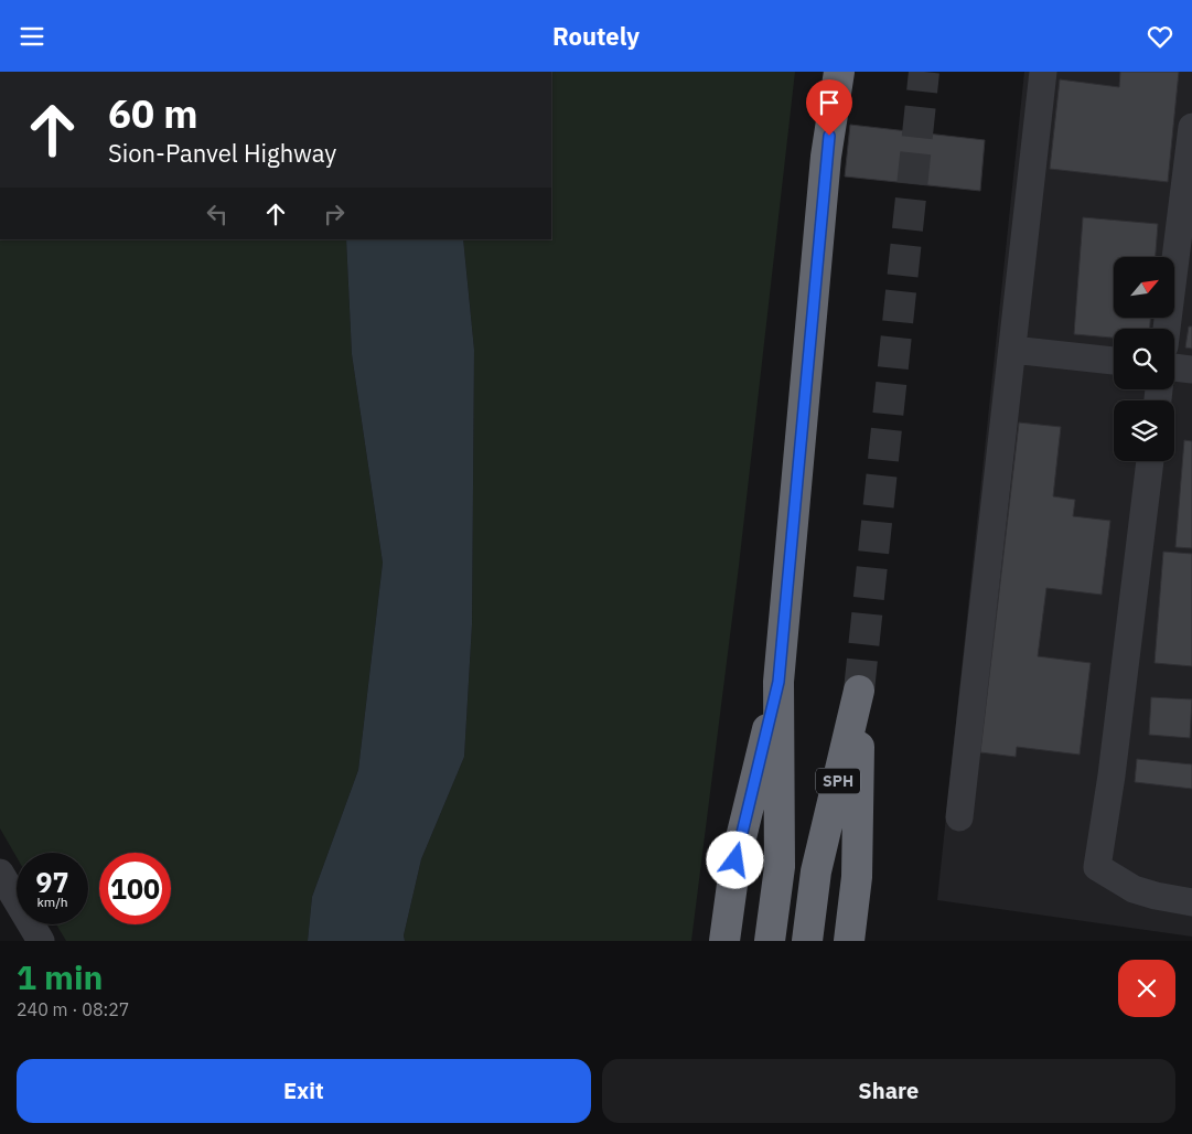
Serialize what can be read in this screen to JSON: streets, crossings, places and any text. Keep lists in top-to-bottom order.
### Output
{
  "streets": {
    "highway": ["SPH"]
  },
  "north": "top right",
  "page": {
    "header": "Routely",
    "turn": ["60 m", "Sion-Panvel Highway"],
    "speed": "97 km/h",
    "limit": "100",
    "heading": ["1 min", "240 m · 08:27"],
    "buttons": ["Exit", "Share"]
  }
}
